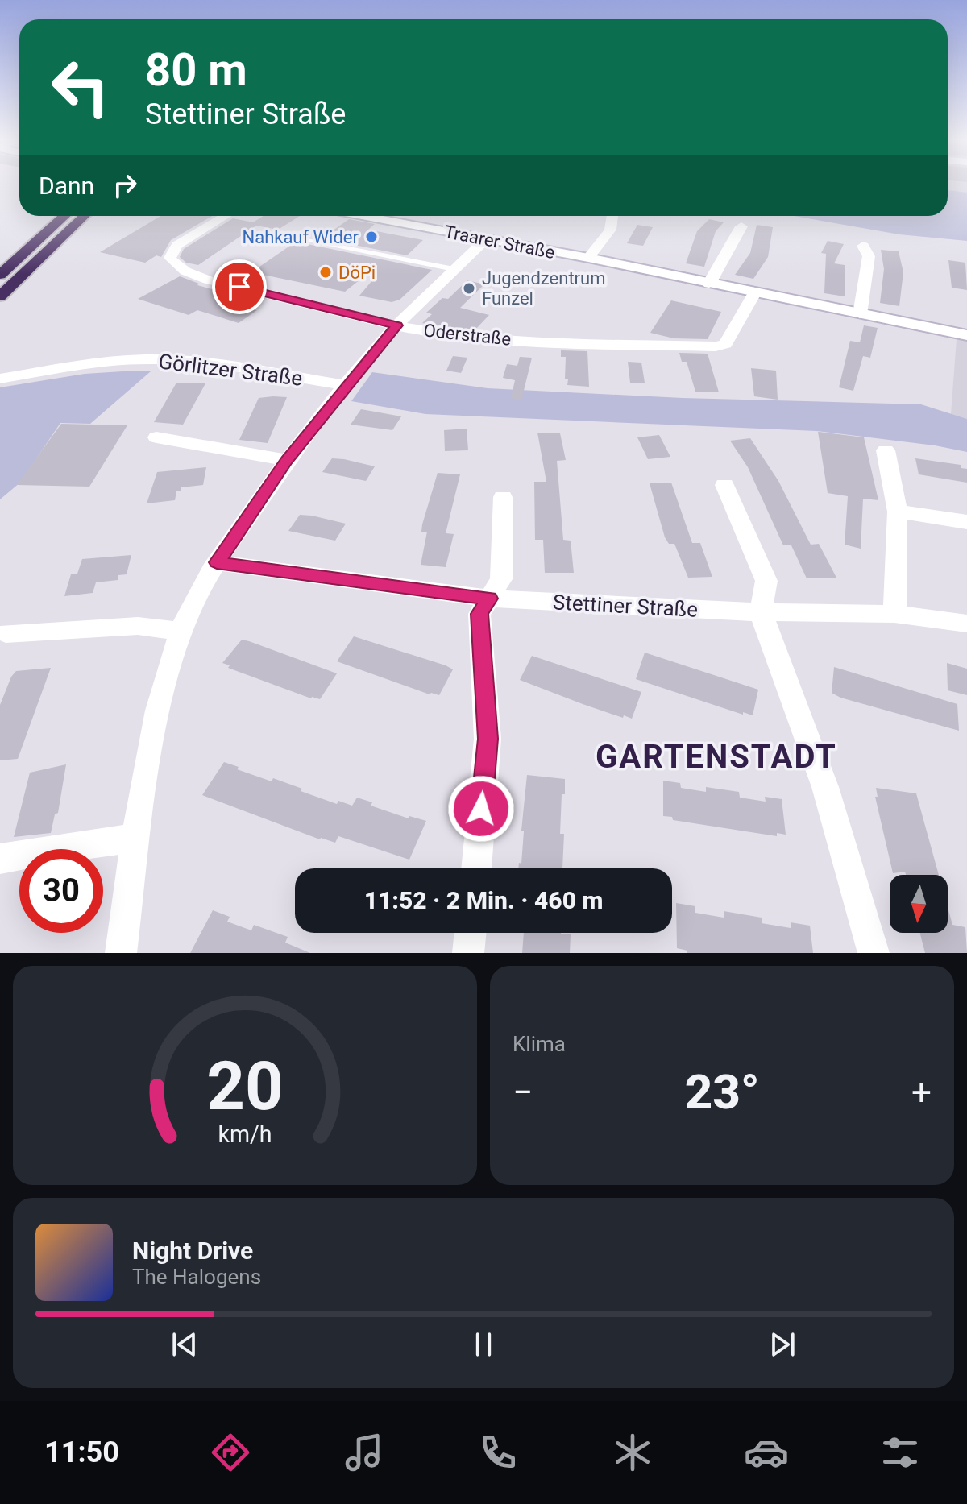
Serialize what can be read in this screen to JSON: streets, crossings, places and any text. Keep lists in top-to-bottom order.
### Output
{
  "streets": {
    "street": [
      "Traarer Straße",
      "Oderstraße",
      "Görlitzer Straße",
      "Stettiner Straße"
    ]
  },
  "crossings": [
    ["Traarer Straße", "Oderstraße"]
  ],
  "districts": ["GARTENSTADT"],
  "places": ["Nahkauf Wider", "DöPi", "Jugendzentrum Funzel"],
  "north": "bottom",
  "page": {
    "turn": ["80 m", "Stettiner Straße"],
    "then": "Dann",
    "limit": "30",
    "trip": "11:52 · 2 Min. · 460 m",
    "tile": "Klima",
    "heat": ["−", "23°", "+"],
    "song": ["Night Drive", "The Halogens"],
    "tabs": "11:50",
    "gauge": ["20", "km/h"]
  }
}
